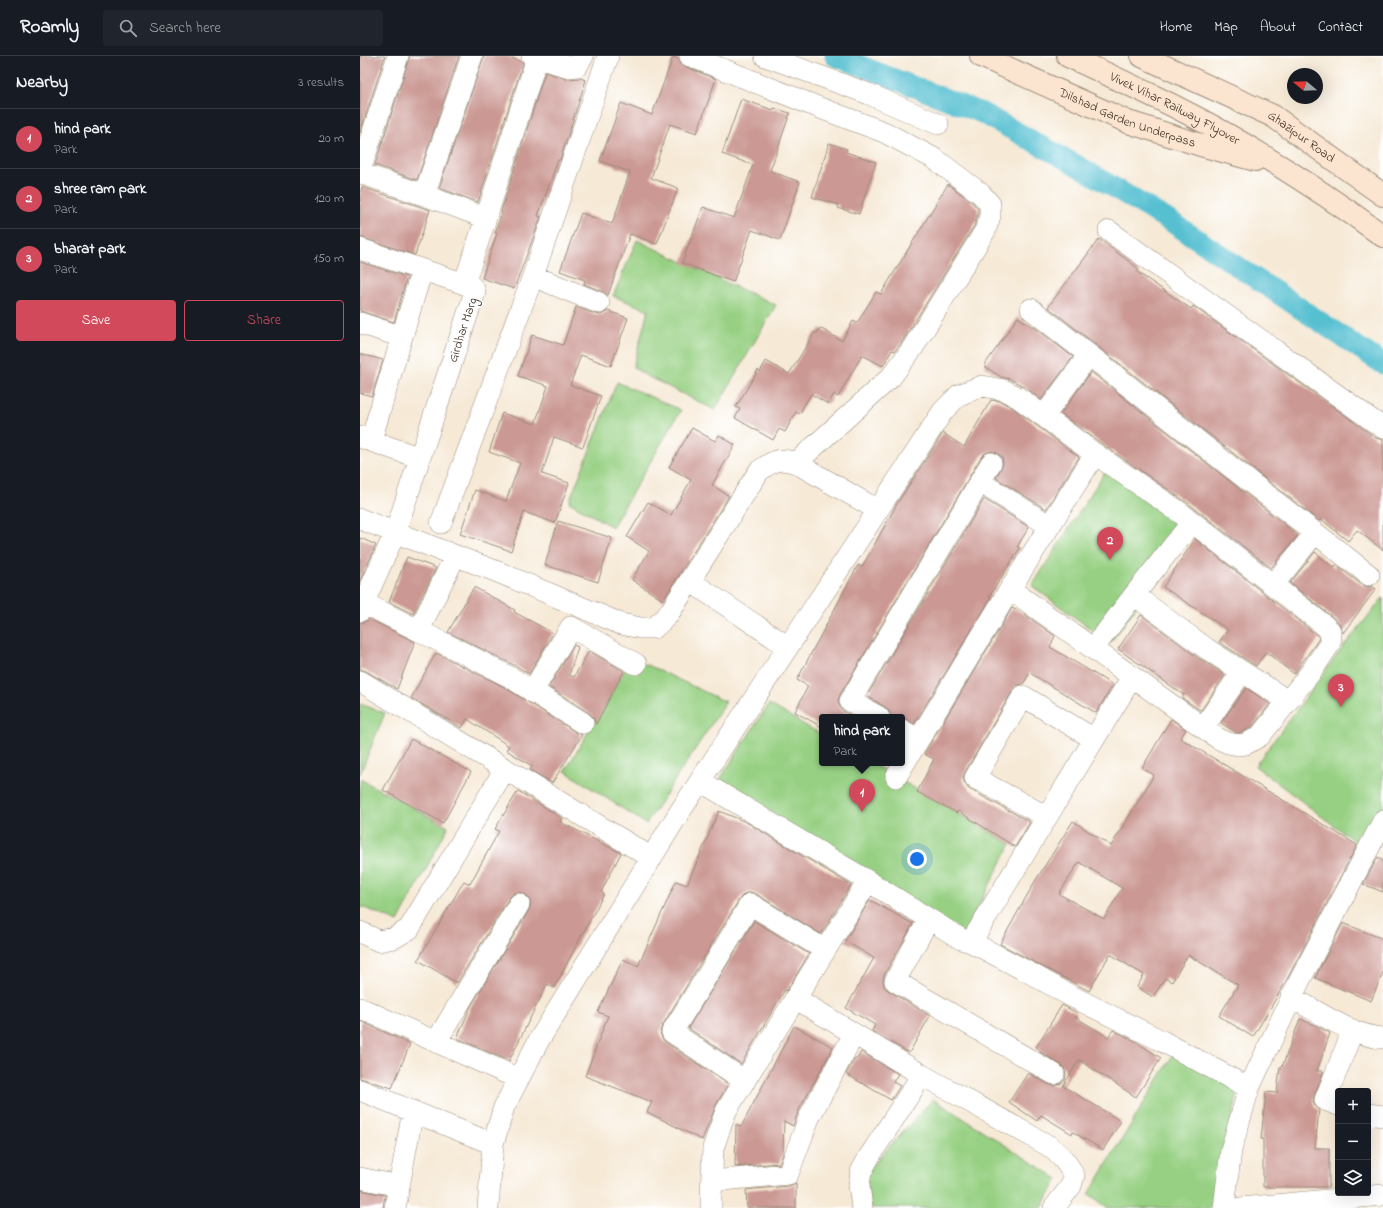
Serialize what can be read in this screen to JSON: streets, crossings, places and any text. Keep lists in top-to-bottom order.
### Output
{
  "streets": {
    "main road": ["Vivek Vihar Railway Flyover", "Dilshad Garden Underpass", "Ghazipur Road"],
    "street": ["Girdhar Marg"]
  },
  "crossings": [
    ["Vivek Vihar Railway Flyover", "Dilshad Garden Underpass"]
  ],
  "north": "left",
  "page": {
    "header": "Roamly",
    "search": "Search here",
    "nav": [
      "Home",
      "Map",
      "About",
      "Contact"
    ],
    "heading": ["Nearby", "3 results"],
    "list": [
      {
        "mark": "1",
        "name": "hind park",
        "note": "Park",
        "value": "20 m"
      },
      {
        "mark": "2",
        "name": "shree ram park",
        "note": "Park",
        "value": "120 m"
      },
      {
        "mark": "3",
        "name": "bharat park",
        "note": "Park",
        "value": "150 m"
      }
    ],
    "buttons": ["Save", "Share"],
    "pins": ["2", "3", "1"],
    "popup": ["hind park", "Park"],
    "map_buttons": ["+", "−"]
  }
}
